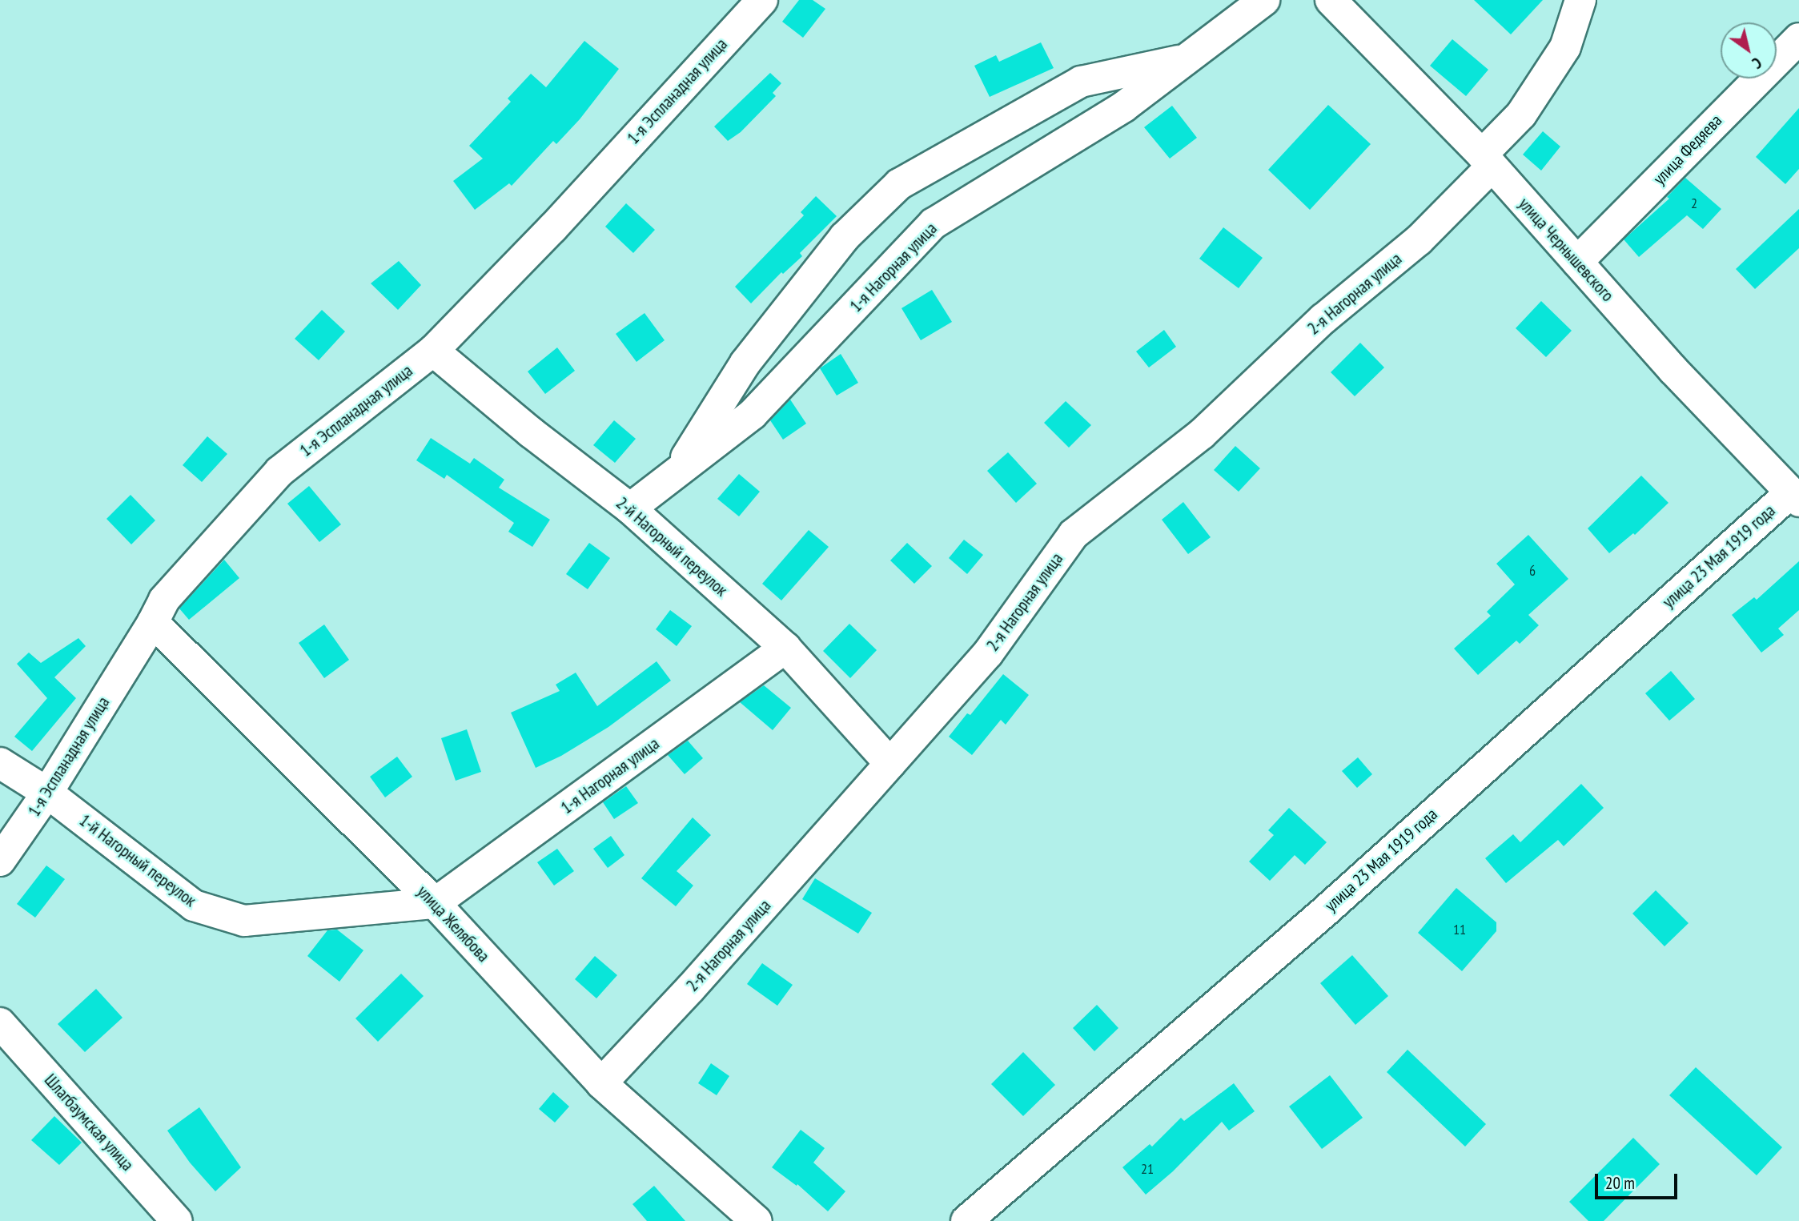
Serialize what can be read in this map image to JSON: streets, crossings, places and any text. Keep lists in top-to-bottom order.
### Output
{
  "streets": {
    "street": [
      "1-я Эспланадная улица",
      "улица Федяева",
      "улица Чернышевского",
      "1-я Нагорная улица",
      "2-я Нагорная улица",
      "2-й Нагорный переулок",
      "улица 23 Мая 1919 года",
      "1-й Нагорный переулок",
      "улица Желябова",
      "Шлагбаумская улица"
    ]
  },
  "crossings": [
    ["1-я Эспланадная улица", "2-й Нагорный переулок"],
    ["1-я Эспланадная улица", "1-й Нагорный переулок"],
    ["1-я Эспланадная улица", "улица Желябова"],
    ["улица Федяева", "улица Чернышевского"],
    ["улица Чернышевского", "2-я Нагорная улица"],
    ["улица Чернышевского", "улица 23 Мая 1919 года"],
    ["1-я Нагорная улица", "2-й Нагорный переулок"],
    ["1-я Нагорная улица", "1-й Нагорный переулок"],
    ["1-я Нагорная улица", "улица Желябова"],
    ["2-я Нагорная улица", "2-й Нагорный переулок"],
    ["2-я Нагорная улица", "улица Желябова"],
    ["1-й Нагорный переулок", "улица Желябова"]
  ],
  "house_numbers": [
    "2",
    "6",
    "11",
    "21"
  ],
  "scale_bar": "20 m",
  "north": "bottom right"
}
